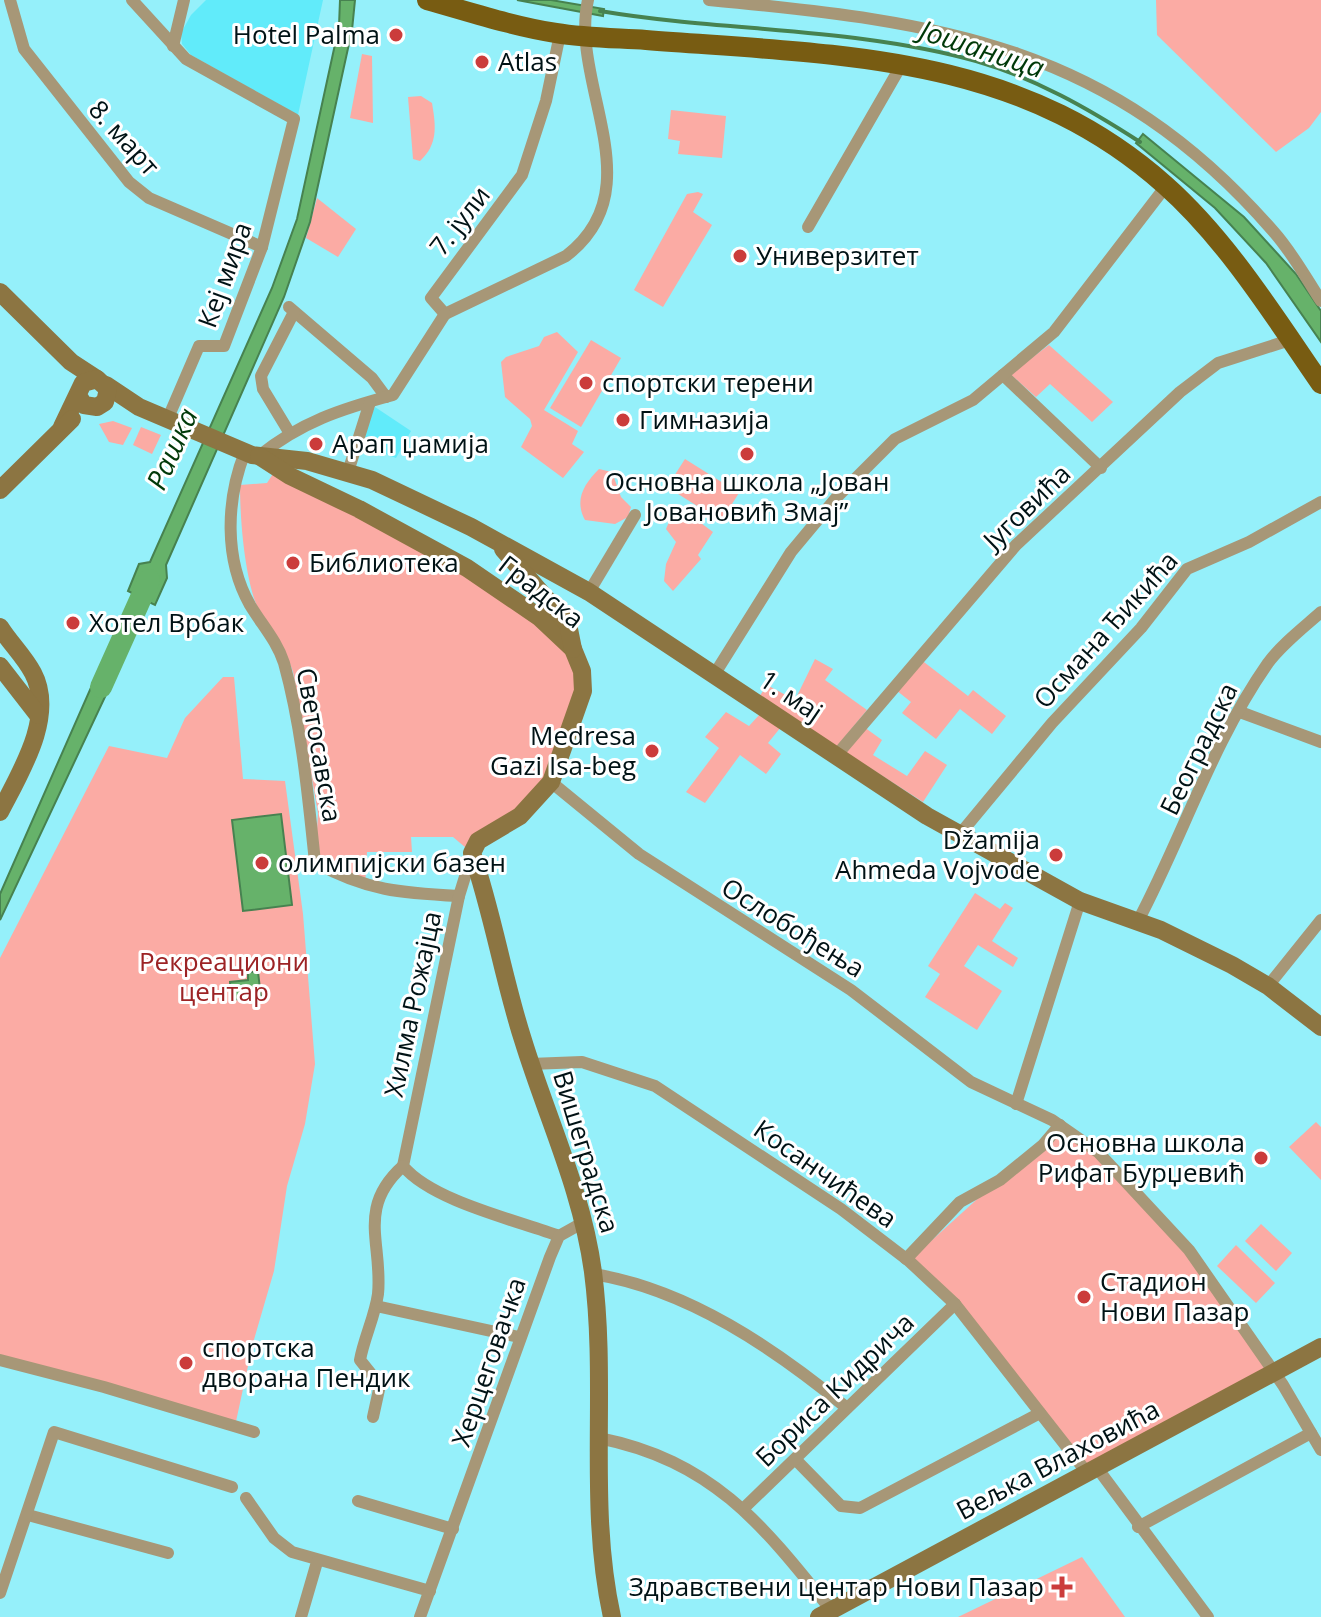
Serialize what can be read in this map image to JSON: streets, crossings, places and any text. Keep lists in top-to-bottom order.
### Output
{
  "streets": {
    "street": [
      "8. март",
      "7. јули",
      "Кеј мира",
      "Југовића",
      "Градска",
      "Османа Ђикића",
      "1. мај",
      "Светосавска",
      "Београдска",
      "Ослобођења",
      "Хилма Рожајца",
      "Вишеградска",
      "Косанчићева",
      "Херцеговачка",
      "Бориса Кидрича",
      "Вељка Влаховића"
    ]
  },
  "crossings": [
    ["8. март", "Кеј мира"],
    ["Кеј мира", "1. мај"],
    ["Југовића", "1. мај"],
    ["Градска", "1. мај"],
    ["Градска", "Светосавска"],
    ["Градска", "Ослобођења"],
    ["Градска", "Хилма Рожајца"],
    ["Градска", "Вишеградска"],
    ["Османа Ђикића", "1. мај"],
    ["1. мај", "Светосавска"],
    ["1. мај", "Београдска"],
    ["Светосавска", "Хилма Рожајца"],
    ["Ослобођења", "Вељка Влаховића"],
    ["Хилма Рожајца", "Вишеградска"],
    ["Вишеградска", "Косанчићева"],
    ["Косанчићева", "Бориса Кидрича"],
    ["Косанчићева", "Вељка Влаховића"]
  ],
  "water": ["Јошаница", "Рашка"],
  "parks": ["Рекреациони центар"],
  "places": {
    "other": [
      "Hotel Palma",
      "Atlas",
      "Универзитет",
      "спортски терени",
      "Гимназија",
      "Арап џамија",
      "Основна школа „Јован Јовановић Змај”",
      "Библиотека",
      "Хотел Врбак",
      "Medresa Gazi Isa-beg",
      "Džamija Ahmeda Vojvode",
      "олимпијски базен",
      "Основна школа Рифат Бурџевић",
      "Стадион Нови Пазар",
      "спортска дворана Пендик"
    ],
    "health": ["Здравствени центар Нови Пазар"]
  }
}
